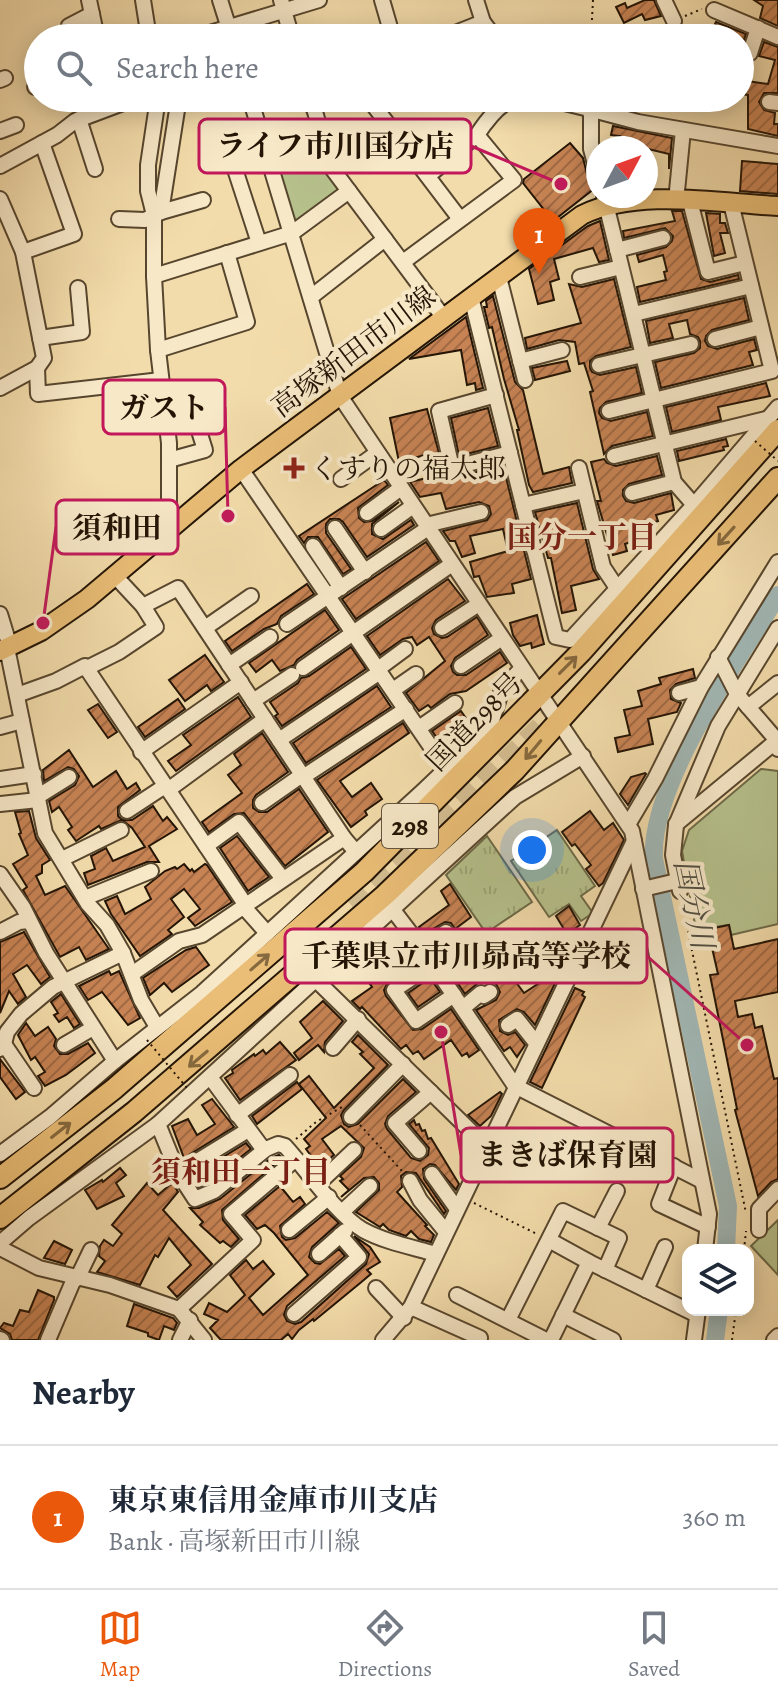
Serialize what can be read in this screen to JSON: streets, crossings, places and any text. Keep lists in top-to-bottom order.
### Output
{
  "streets": {
    "highway": ["国道298号", "298"],
    "main road": ["高塚新田市川線"]
  },
  "districts": ["国分一丁目", "須和田一丁目"],
  "water": ["国分川"],
  "places": {
    "other": [
      "ライフ市川国分店",
      "ガスト",
      "須和田",
      "まきば保育園",
      "千葉県立市川昴高等学校"
    ],
    "health": ["くすりの福太郎"]
  },
  "north": "top right",
  "page": {
    "search": "Search here",
    "pins": "1",
    "heading": "Nearby",
    "list": [
      {
        "mark": "1",
        "name": "東京東信用金庫市川支店",
        "note": "Bank · 高塚新田市川線",
        "value": "360 m"
      }
    ],
    "nav": ["Map", "Directions", "Saved"]
  }
}
